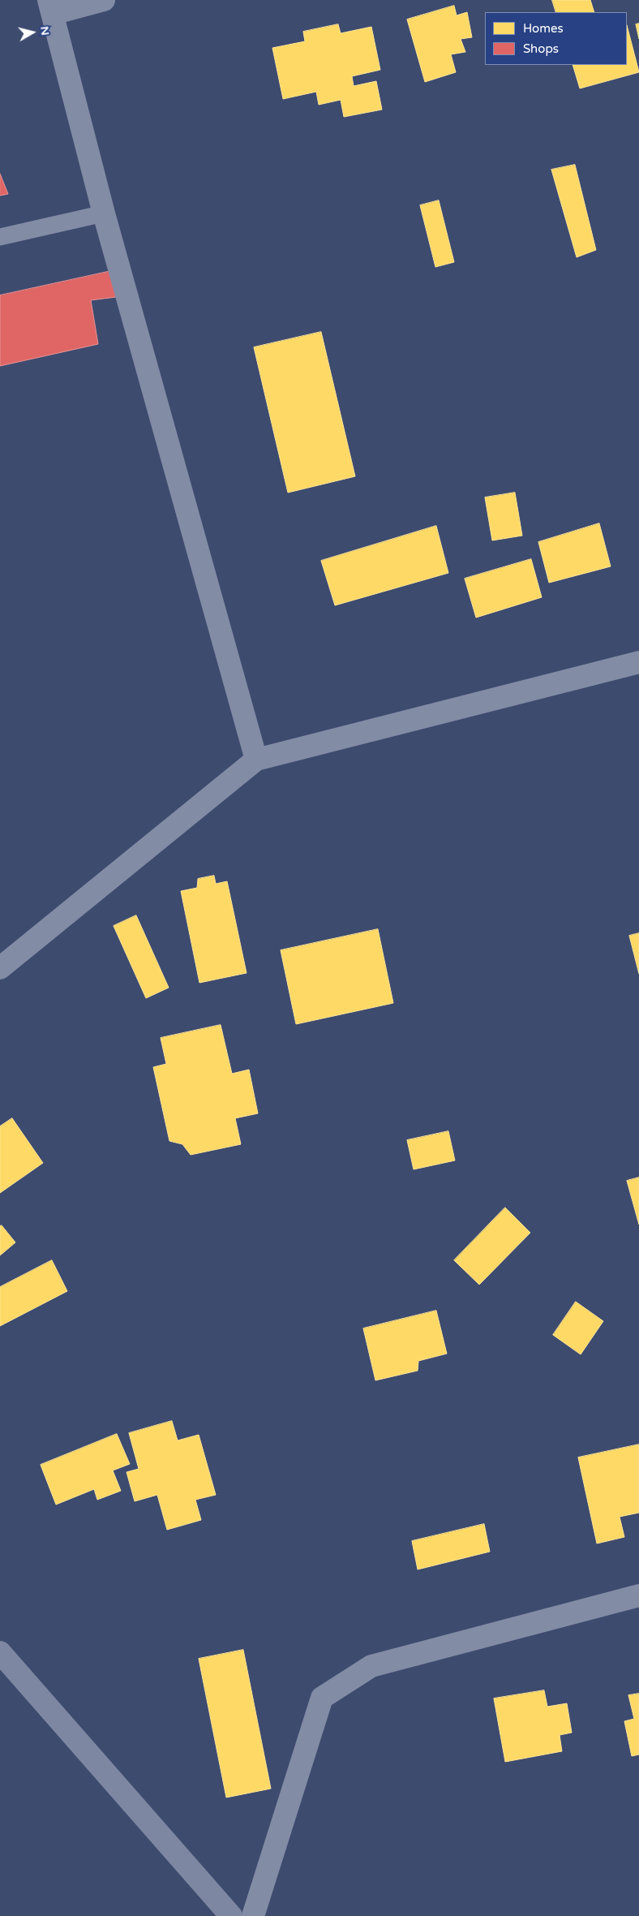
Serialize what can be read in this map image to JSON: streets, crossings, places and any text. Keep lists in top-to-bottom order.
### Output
{
  "legend": ["Homes", "Shops"],
  "north": "right"
}
